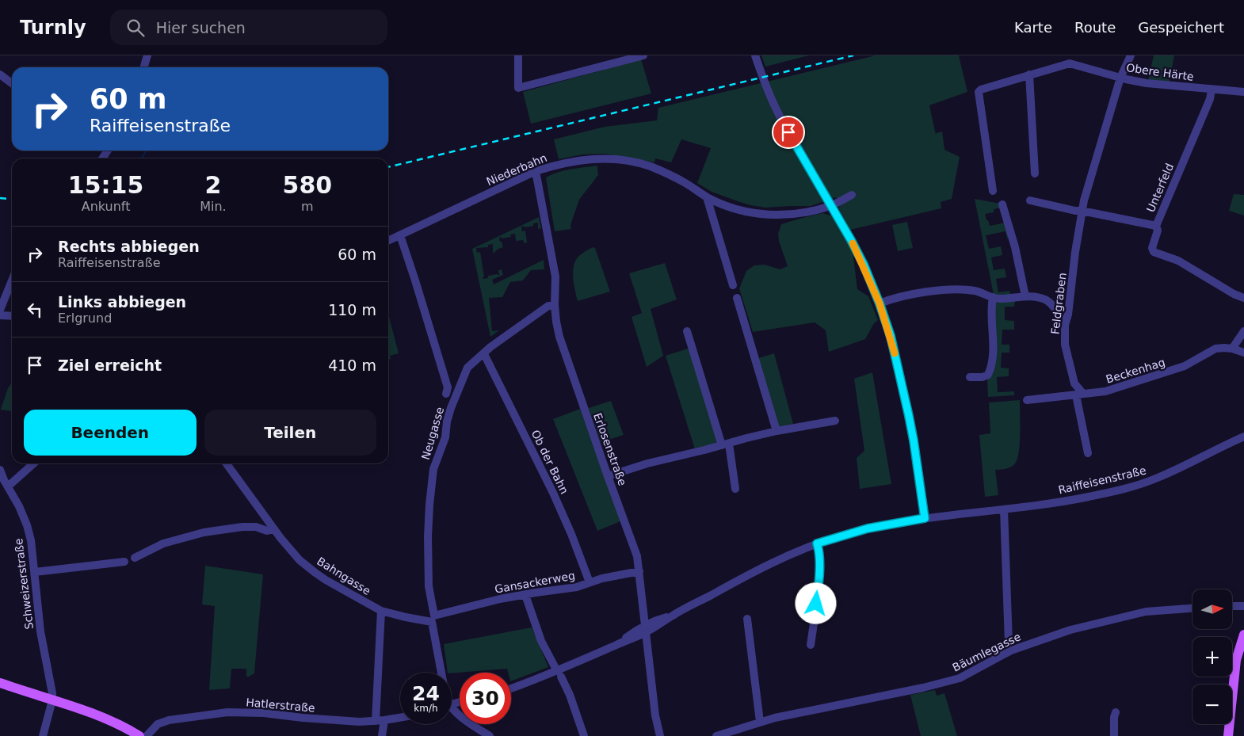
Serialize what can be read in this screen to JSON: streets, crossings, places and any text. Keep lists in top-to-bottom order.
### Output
{
  "streets": {
    "street": [
      "Obere Härte",
      "Niederbahn",
      "Unterfeld",
      "Feldgraben",
      "Beckenhag",
      "Neugasse",
      "Erlosenstraße",
      "Ob der Bahn",
      "Raiffeisenstraße",
      "Bahngasse",
      "Gansackerweg",
      "Schweizerstraße",
      "Bäumlegasse",
      "Hatlerstraße"
    ]
  },
  "crossings": [
    ["Obere Härte", "Unterfeld"],
    ["Obere Härte", "Feldgraben"],
    ["Niederbahn", "Erlosenstraße"],
    ["Feldgraben", "Beckenhag"],
    ["Neugasse", "Erlosenstraße"],
    ["Neugasse", "Ob der Bahn"],
    ["Neugasse", "Bahngasse"],
    ["Neugasse", "Gansackerweg"],
    ["Erlosenstraße", "Raiffeisenstraße"],
    ["Erlosenstraße", "Gansackerweg"],
    ["Ob der Bahn", "Gansackerweg"],
    ["Bahngasse", "Gansackerweg"]
  ],
  "north": "right",
  "page": {
    "header": "Turnly",
    "search": "Hier suchen",
    "nav": ["Karte", "Route", "Gespeichert"],
    "turn": ["60 m", "Raiffeisenstraße"],
    "eta": [
      "15:15",
      "Ankunft",
      "2",
      "Min.",
      "580",
      "m"
    ],
    "list": [
      {
        "name": "Rechts abbiegen",
        "note": "Raiffeisenstraße",
        "value": "60 m"
      },
      {
        "name": "Links abbiegen",
        "note": "Erlgrund",
        "value": "110 m"
      },
      {
        "name": "Ziel erreicht",
        "value": "410 m"
      }
    ],
    "buttons": ["Beenden", "Teilen"],
    "map_buttons": ["+", "−"],
    "speed": "24 km/h",
    "limit": "30"
  }
}
